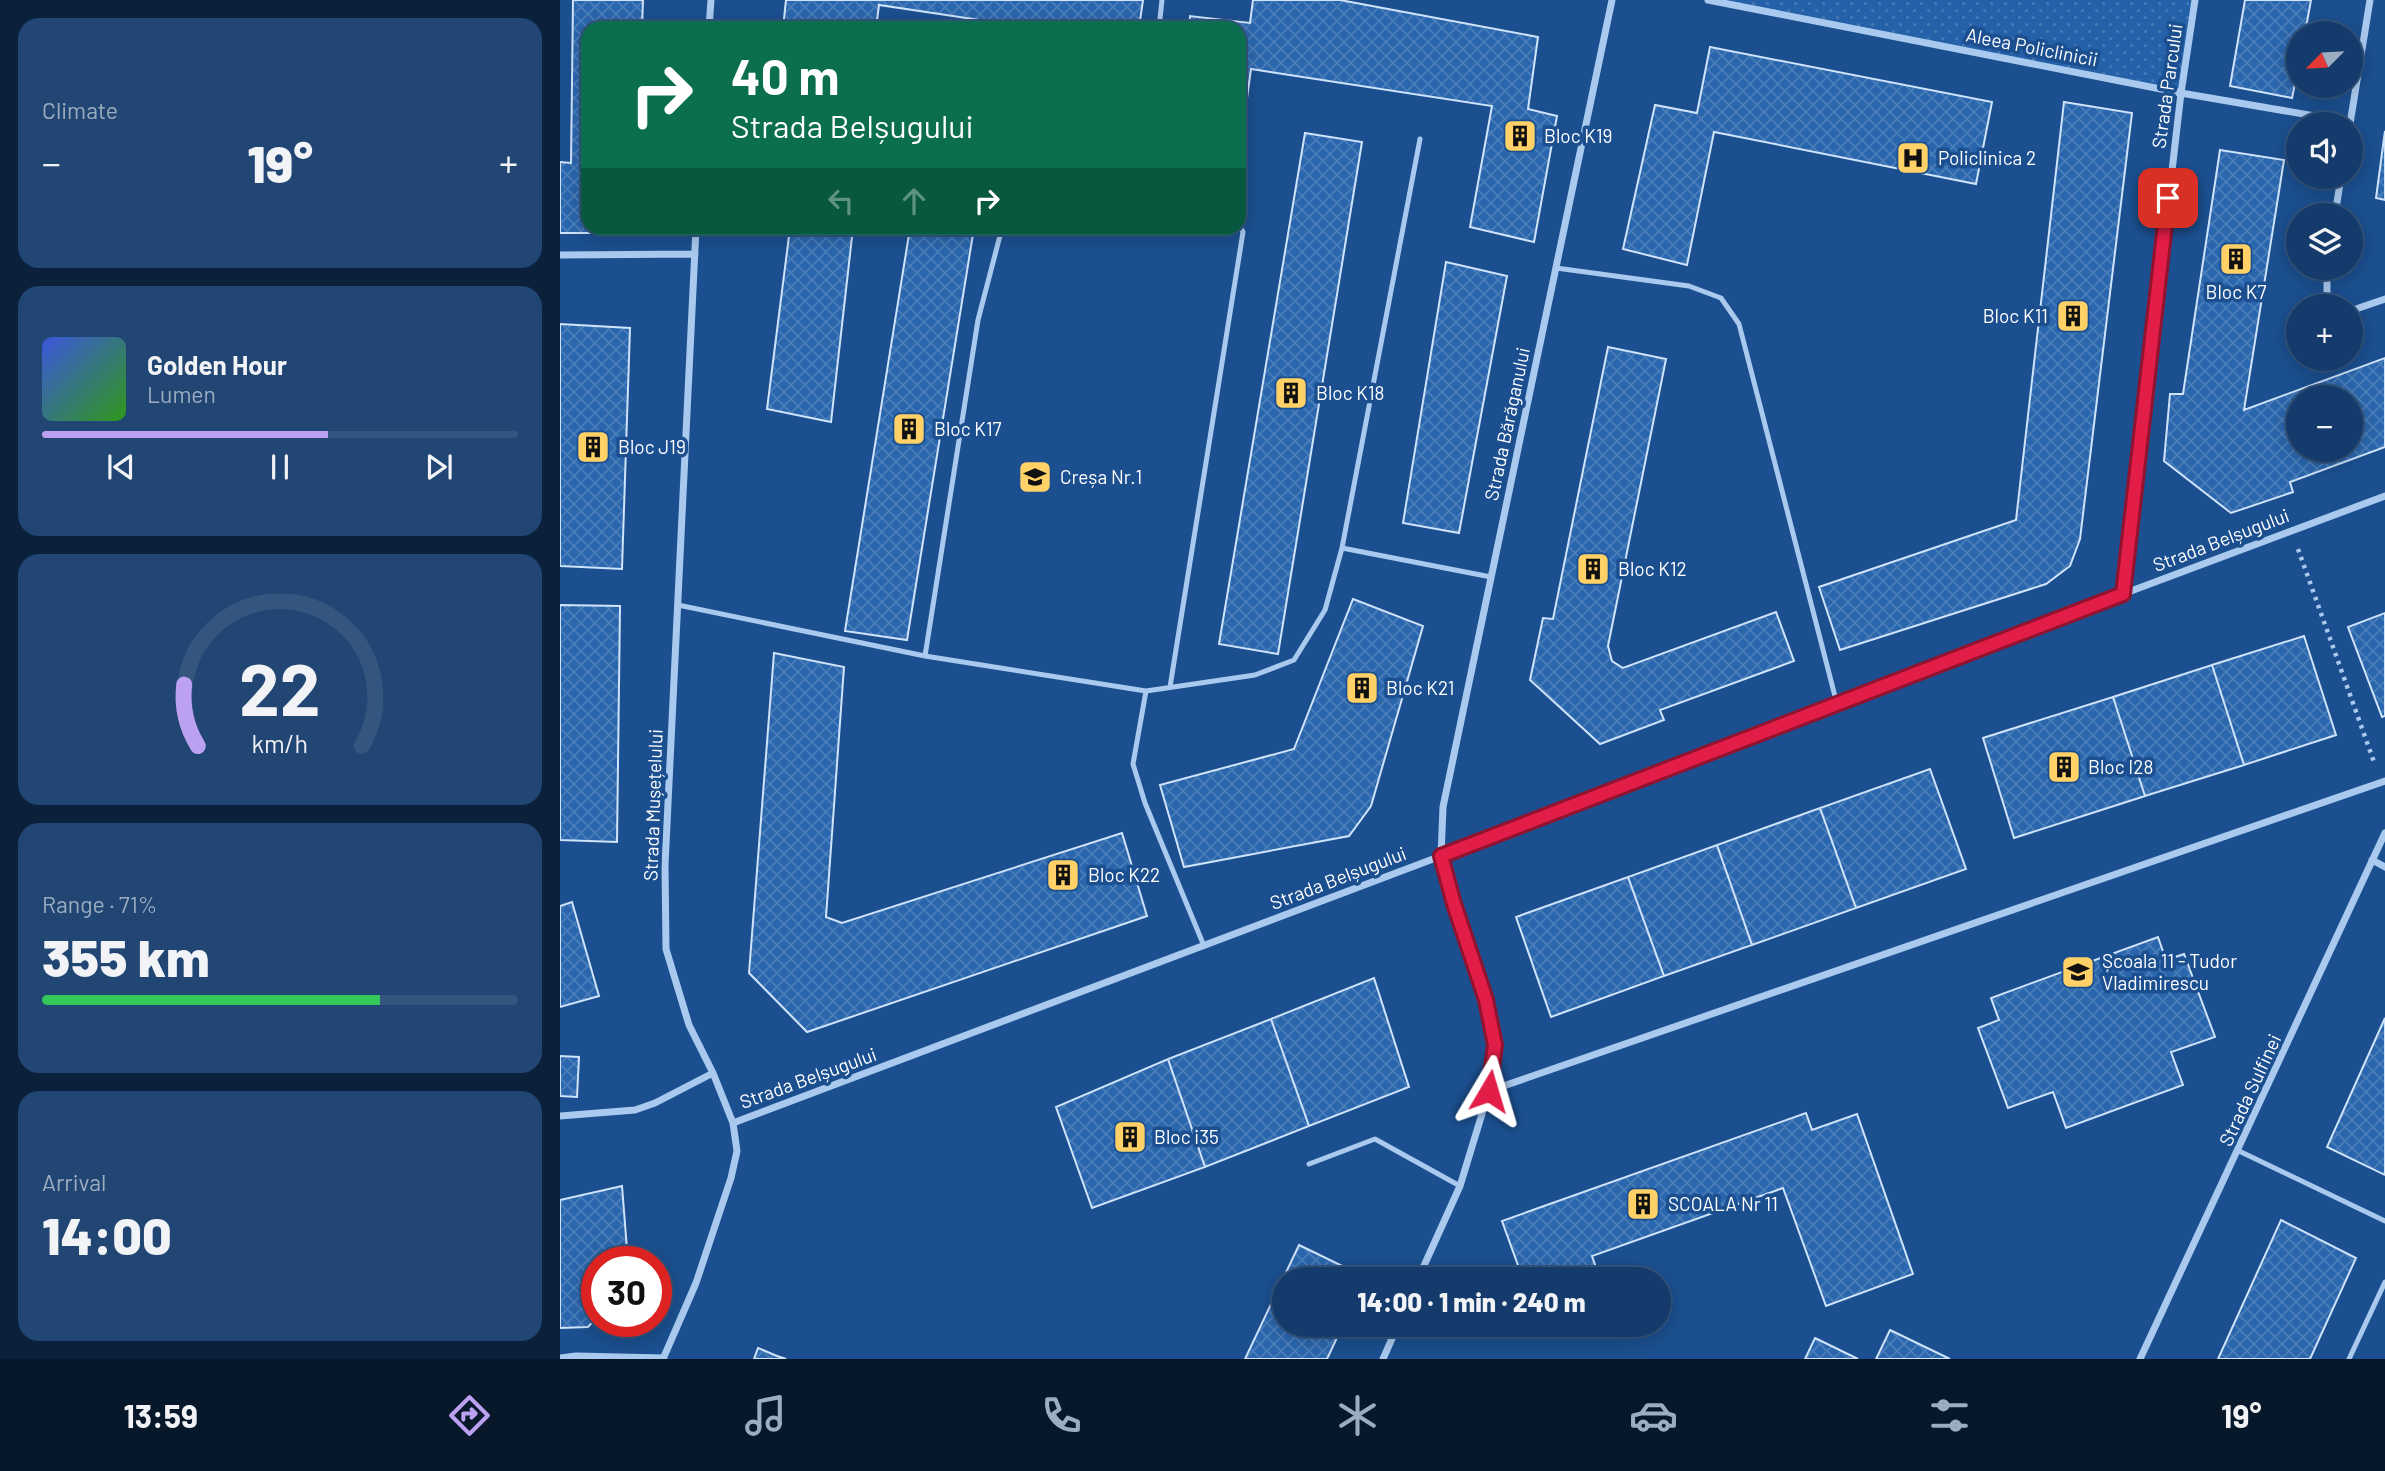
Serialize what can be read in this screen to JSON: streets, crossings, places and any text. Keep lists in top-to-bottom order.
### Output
{
  "streets": {
    "street": [
      "Aleea Policlinicii",
      "Strada Parcului",
      "Strada Bărăganului",
      "Strada Belșugului",
      "Strada Mușețelului",
      "Strada Sulfinei"
    ]
  },
  "crossings": [
    ["Aleea Policlinicii", "Strada Parcului"],
    ["Strada Parcului", "Strada Belșugului"],
    ["Strada Bărăganului", "Strada Belșugului"],
    ["Strada Belșugului", "Strada Mușețelului"]
  ],
  "places": {
    "building": [
      "Bloc K19",
      "Bloc K7",
      "Bloc K11",
      "Bloc K18",
      "Bloc K17",
      "Bloc J19",
      "Bloc K12",
      "Bloc K21",
      "Bloc I28",
      "Bloc K22",
      "Bloc i35",
      "SCOALA Nr 11"
    ],
    "hospital": ["Policlinica 2"],
    "school or university": ["Creșa Nr.1", "Școala 11 - Tudor Vladimirescu"]
  },
  "north": "bottom left",
  "page": {
    "tile": [
      "Climate",
      ["Range · 71%", "355 km"],
      ["Arrival", "14:00"]
    ],
    "map_buttons": ["+", "−"],
    "turn": ["40 m", "Strada Belșugului"],
    "heat": ["−", "19°", "+"],
    "song": ["Golden Hour", "Lumen"],
    "limit": "30",
    "trip": "14:00 · 1 min · 240 m",
    "tabs": ["13:59", "19°"],
    "gauge": ["22", "km/h"]
  }
}
